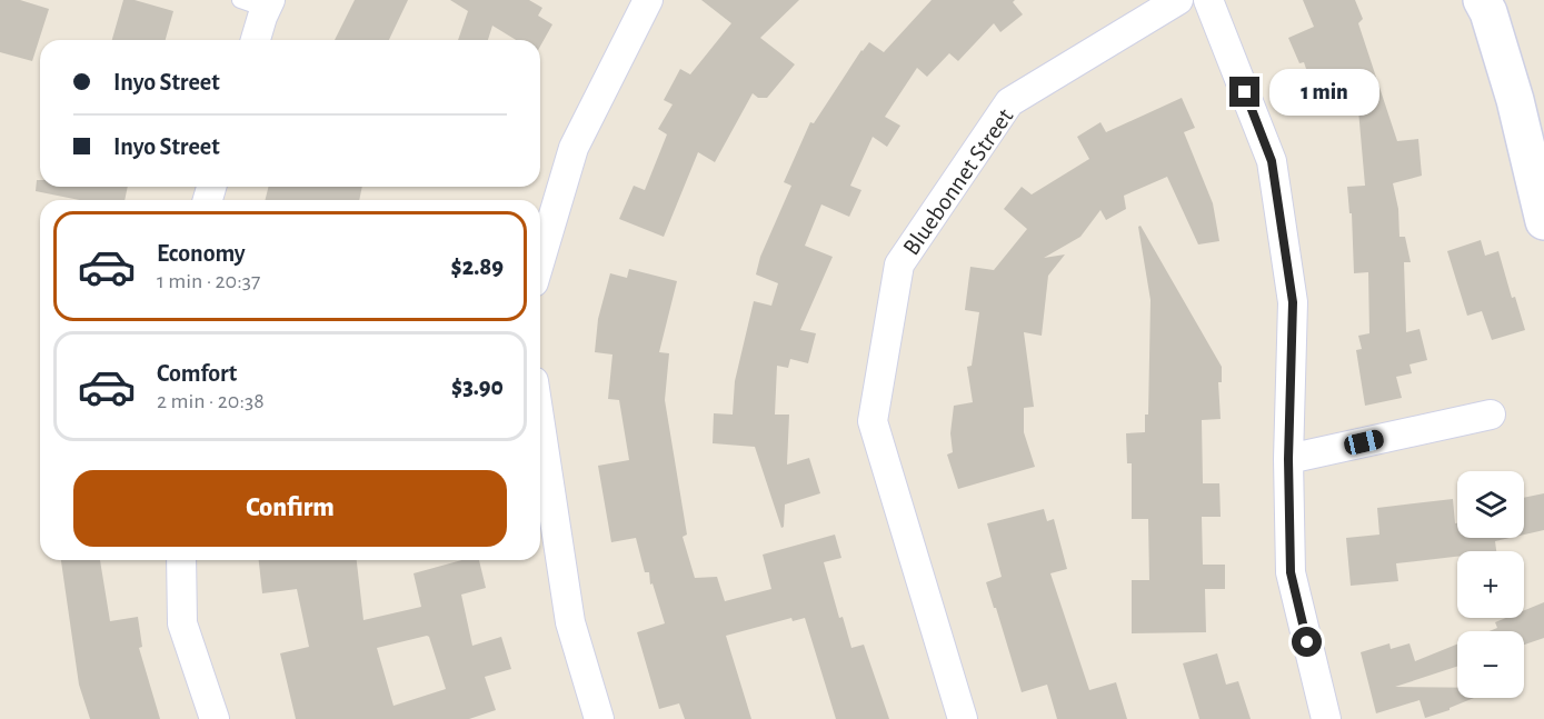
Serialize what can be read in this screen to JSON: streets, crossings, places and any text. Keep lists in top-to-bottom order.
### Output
{
  "streets": {
    "street": ["Bluebonnet Street"]
  },
  "page": {
    "banner": ["Inyo Street", "Inyo Street"],
    "bubble": "1 min",
    "list": [
      {
        "name": "Economy",
        "note": "1 min · 20:37",
        "value": "$2.89"
      },
      {
        "name": "Comfort",
        "note": "2 min · 20:38",
        "value": "$3.90"
      }
    ],
    "buttons": "Confirm",
    "map_buttons": ["+", "−"]
  }
}
